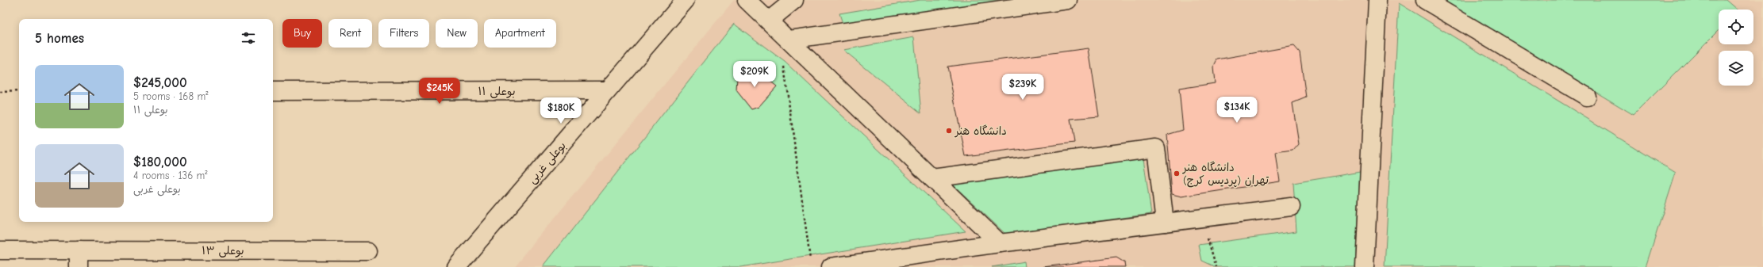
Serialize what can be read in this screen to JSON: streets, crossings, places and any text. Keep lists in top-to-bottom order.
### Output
{
  "streets": {
    "street": ["بوعلی ۱۱", "بوعلی غربی", "بوعلی ۱۳"]
  },
  "crossings": [
    ["بوعلی ۱۱", "بوعلی غربی"]
  ],
  "places": ["دانشگاه هنر", "دانشگاه هنر تهران (پردیس کرج)"],
  "page": {
    "chip": [
      "Buy",
      "Rent",
      "Filters",
      "New",
      "Apartment"
    ],
    "heading": "5 homes",
    "list": [
      {
        "name": "$245,000",
        "note": "5 rooms · 168 m² · بوعلی ۱۱"
      },
      {
        "name": "$180,000",
        "note": "4 rooms · 136 m² · بوعلی غربی"
      }
    ],
    "price": [
      "$209K",
      "$239K",
      "$245K",
      "$134K",
      "$180K"
    ]
  }
}
